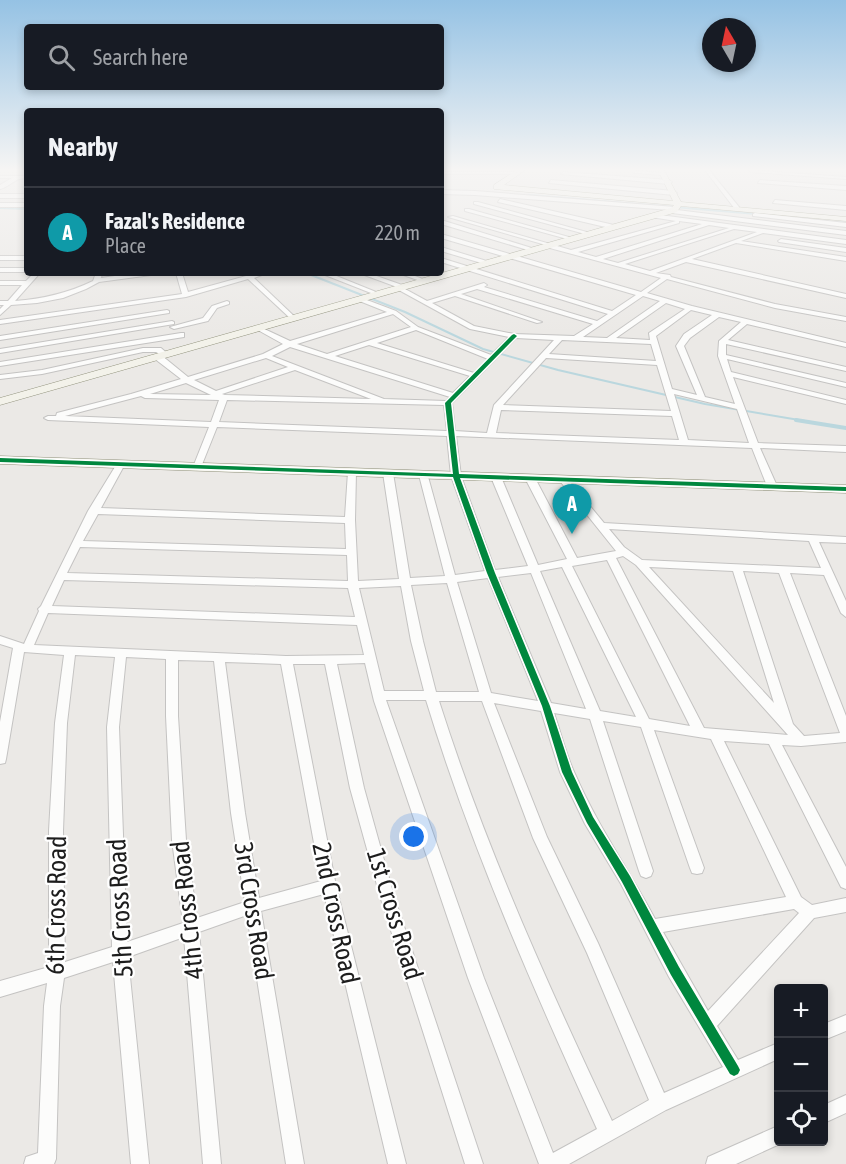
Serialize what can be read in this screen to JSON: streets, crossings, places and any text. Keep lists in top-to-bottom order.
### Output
{
  "streets": {
    "street": [
      "6th Cross Road",
      "5th Cross Road",
      "4th Cross Road",
      "3rd Cross Road",
      "2nd Cross Road",
      "1st Cross Road"
    ]
  },
  "north": "top",
  "page": {
    "search": "Search here",
    "heading": "Nearby",
    "list": [
      {
        "mark": "A",
        "name": "Fazal's Residence",
        "note": "Place",
        "value": "220 m"
      }
    ],
    "pins": "A",
    "map_buttons": ["+", "−"]
  }
}
